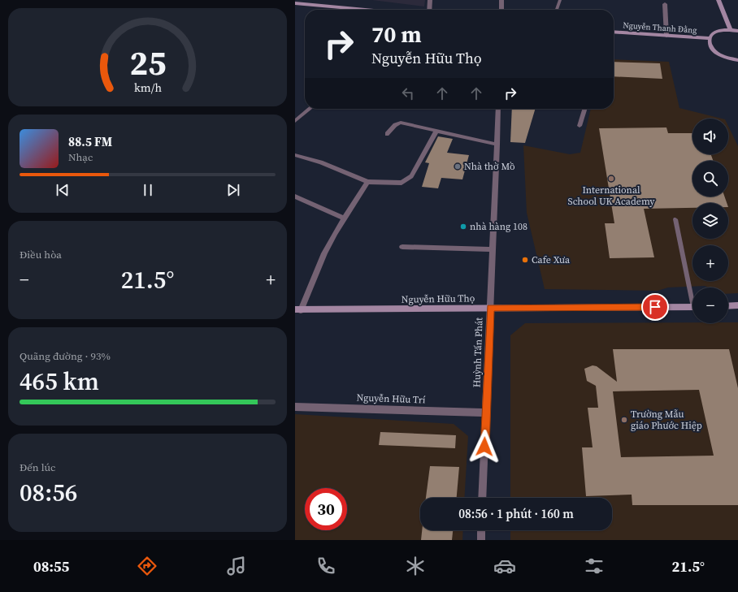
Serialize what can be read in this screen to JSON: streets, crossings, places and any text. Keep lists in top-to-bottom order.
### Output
{
  "streets": {
    "street": [
      "Nguyễn Thanh Đằng",
      "Nguyễn Hữu Thọ",
      "Huỳnh Tấn Phát",
      "Nguyễn Hữu Trí"
    ]
  },
  "crossings": [
    ["Nguyễn Hữu Thọ", "Huỳnh Tấn Phát"],
    ["Huỳnh Tấn Phát", "Nguyễn Hữu Trí"]
  ],
  "places": [
    "Nhà thờ Mồ",
    "International School UK Academy",
    "nhà hàng 108",
    "Cafe Xưa",
    "Trường Mẫu giáo Phước Hiệp"
  ],
  "page": {
    "turn": ["70 m", "Nguyễn Hữu Thọ"],
    "map_buttons": ["+", "−"],
    "song": ["88.5 FM", "Nhạc"],
    "tile": [
      "Điều hòa",
      ["Quãng đường · 93%", "465 km"],
      ["Đến lúc", "08:56"]
    ],
    "heat": ["−", "21.5°", "+"],
    "limit": "30",
    "trip": "08:56 · 1 phút · 160 m",
    "tabs": ["08:55", "21.5°"],
    "gauge": ["25", "km/h"]
  }
}
